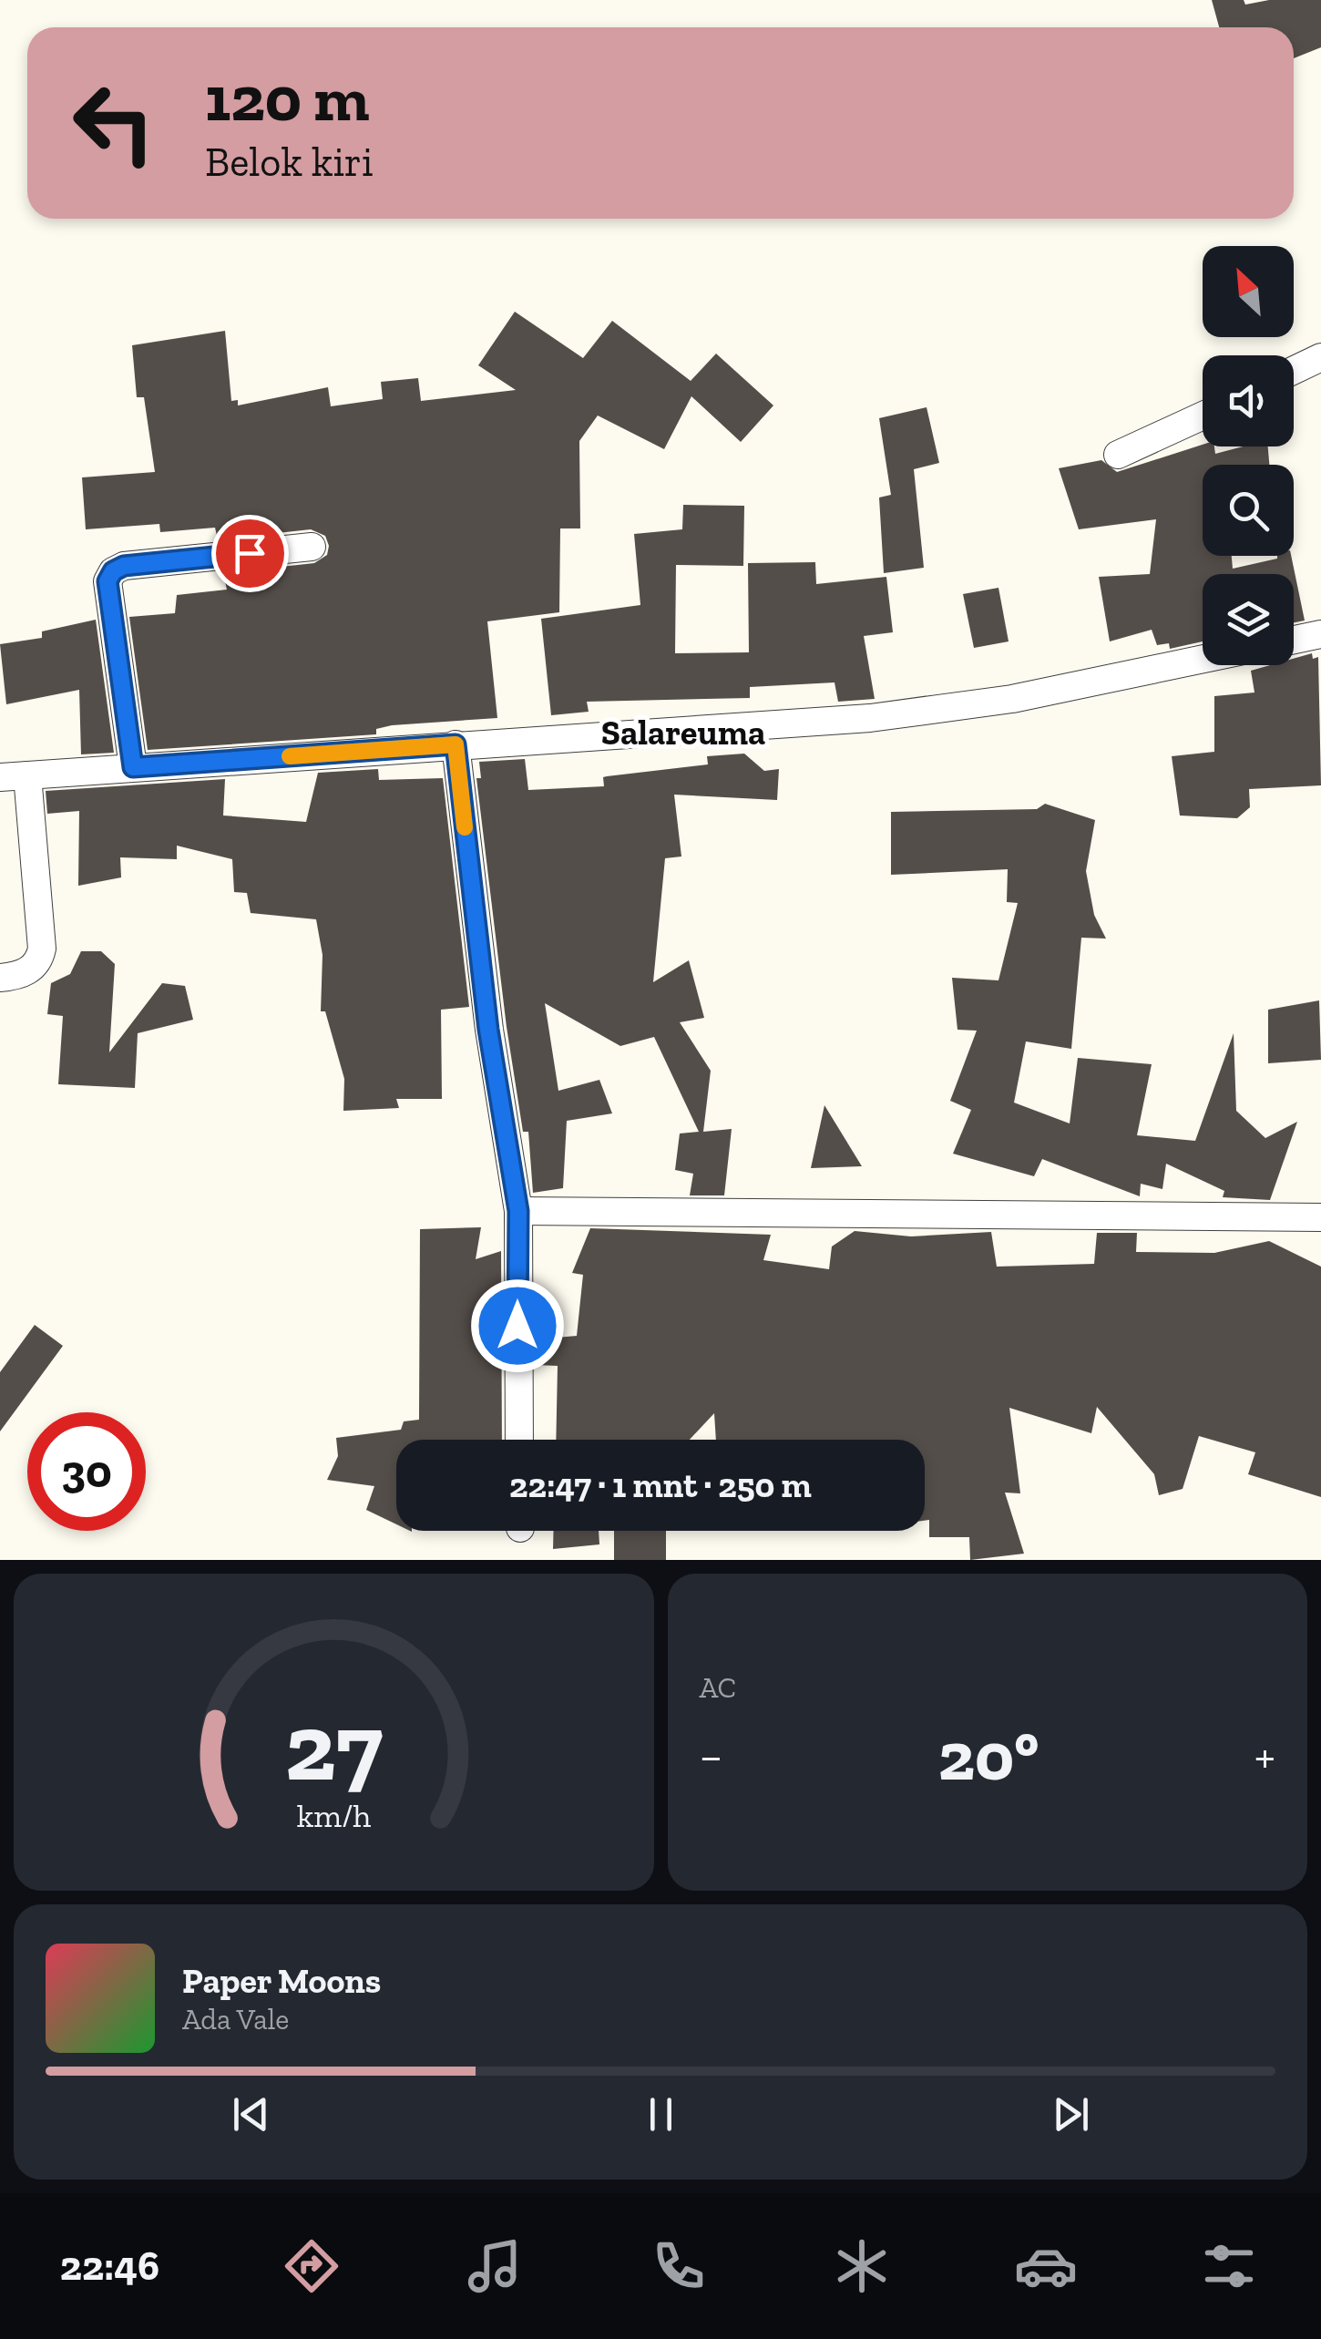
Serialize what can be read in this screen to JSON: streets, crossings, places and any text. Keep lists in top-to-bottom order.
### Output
{
  "districts": ["Salareuma"],
  "north": "top left",
  "page": {
    "turn": ["120 m", "Belok kiri"],
    "limit": "30",
    "trip": "22:47 · 1 mnt · 250 m",
    "tile": "AC",
    "heat": ["−", "20°", "+"],
    "song": ["Paper Moons", "Ada Vale"],
    "tabs": "22:46",
    "gauge": ["27", "km/h"]
  }
}
